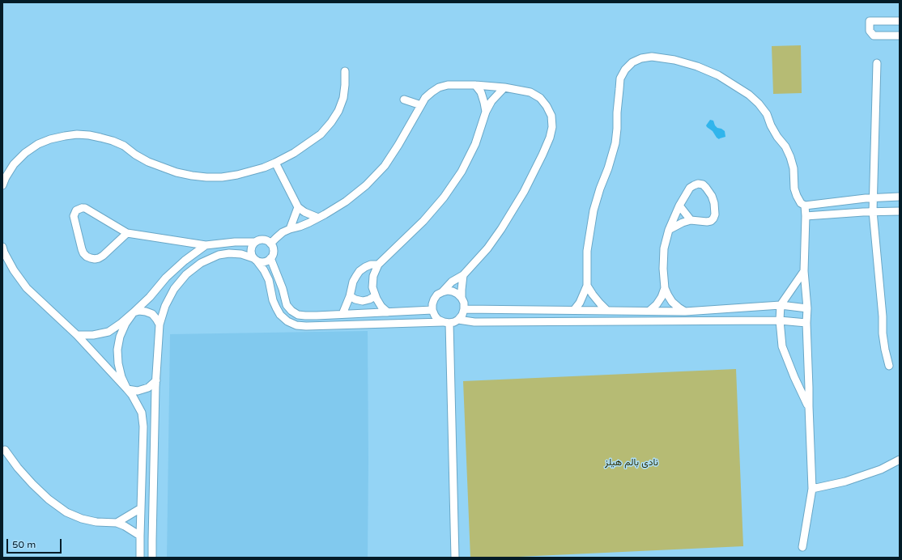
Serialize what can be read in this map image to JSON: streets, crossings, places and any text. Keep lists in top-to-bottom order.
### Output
{
  "parks": ["نادى بالم هيلز"],
  "scale_bar": "50 m"
}
